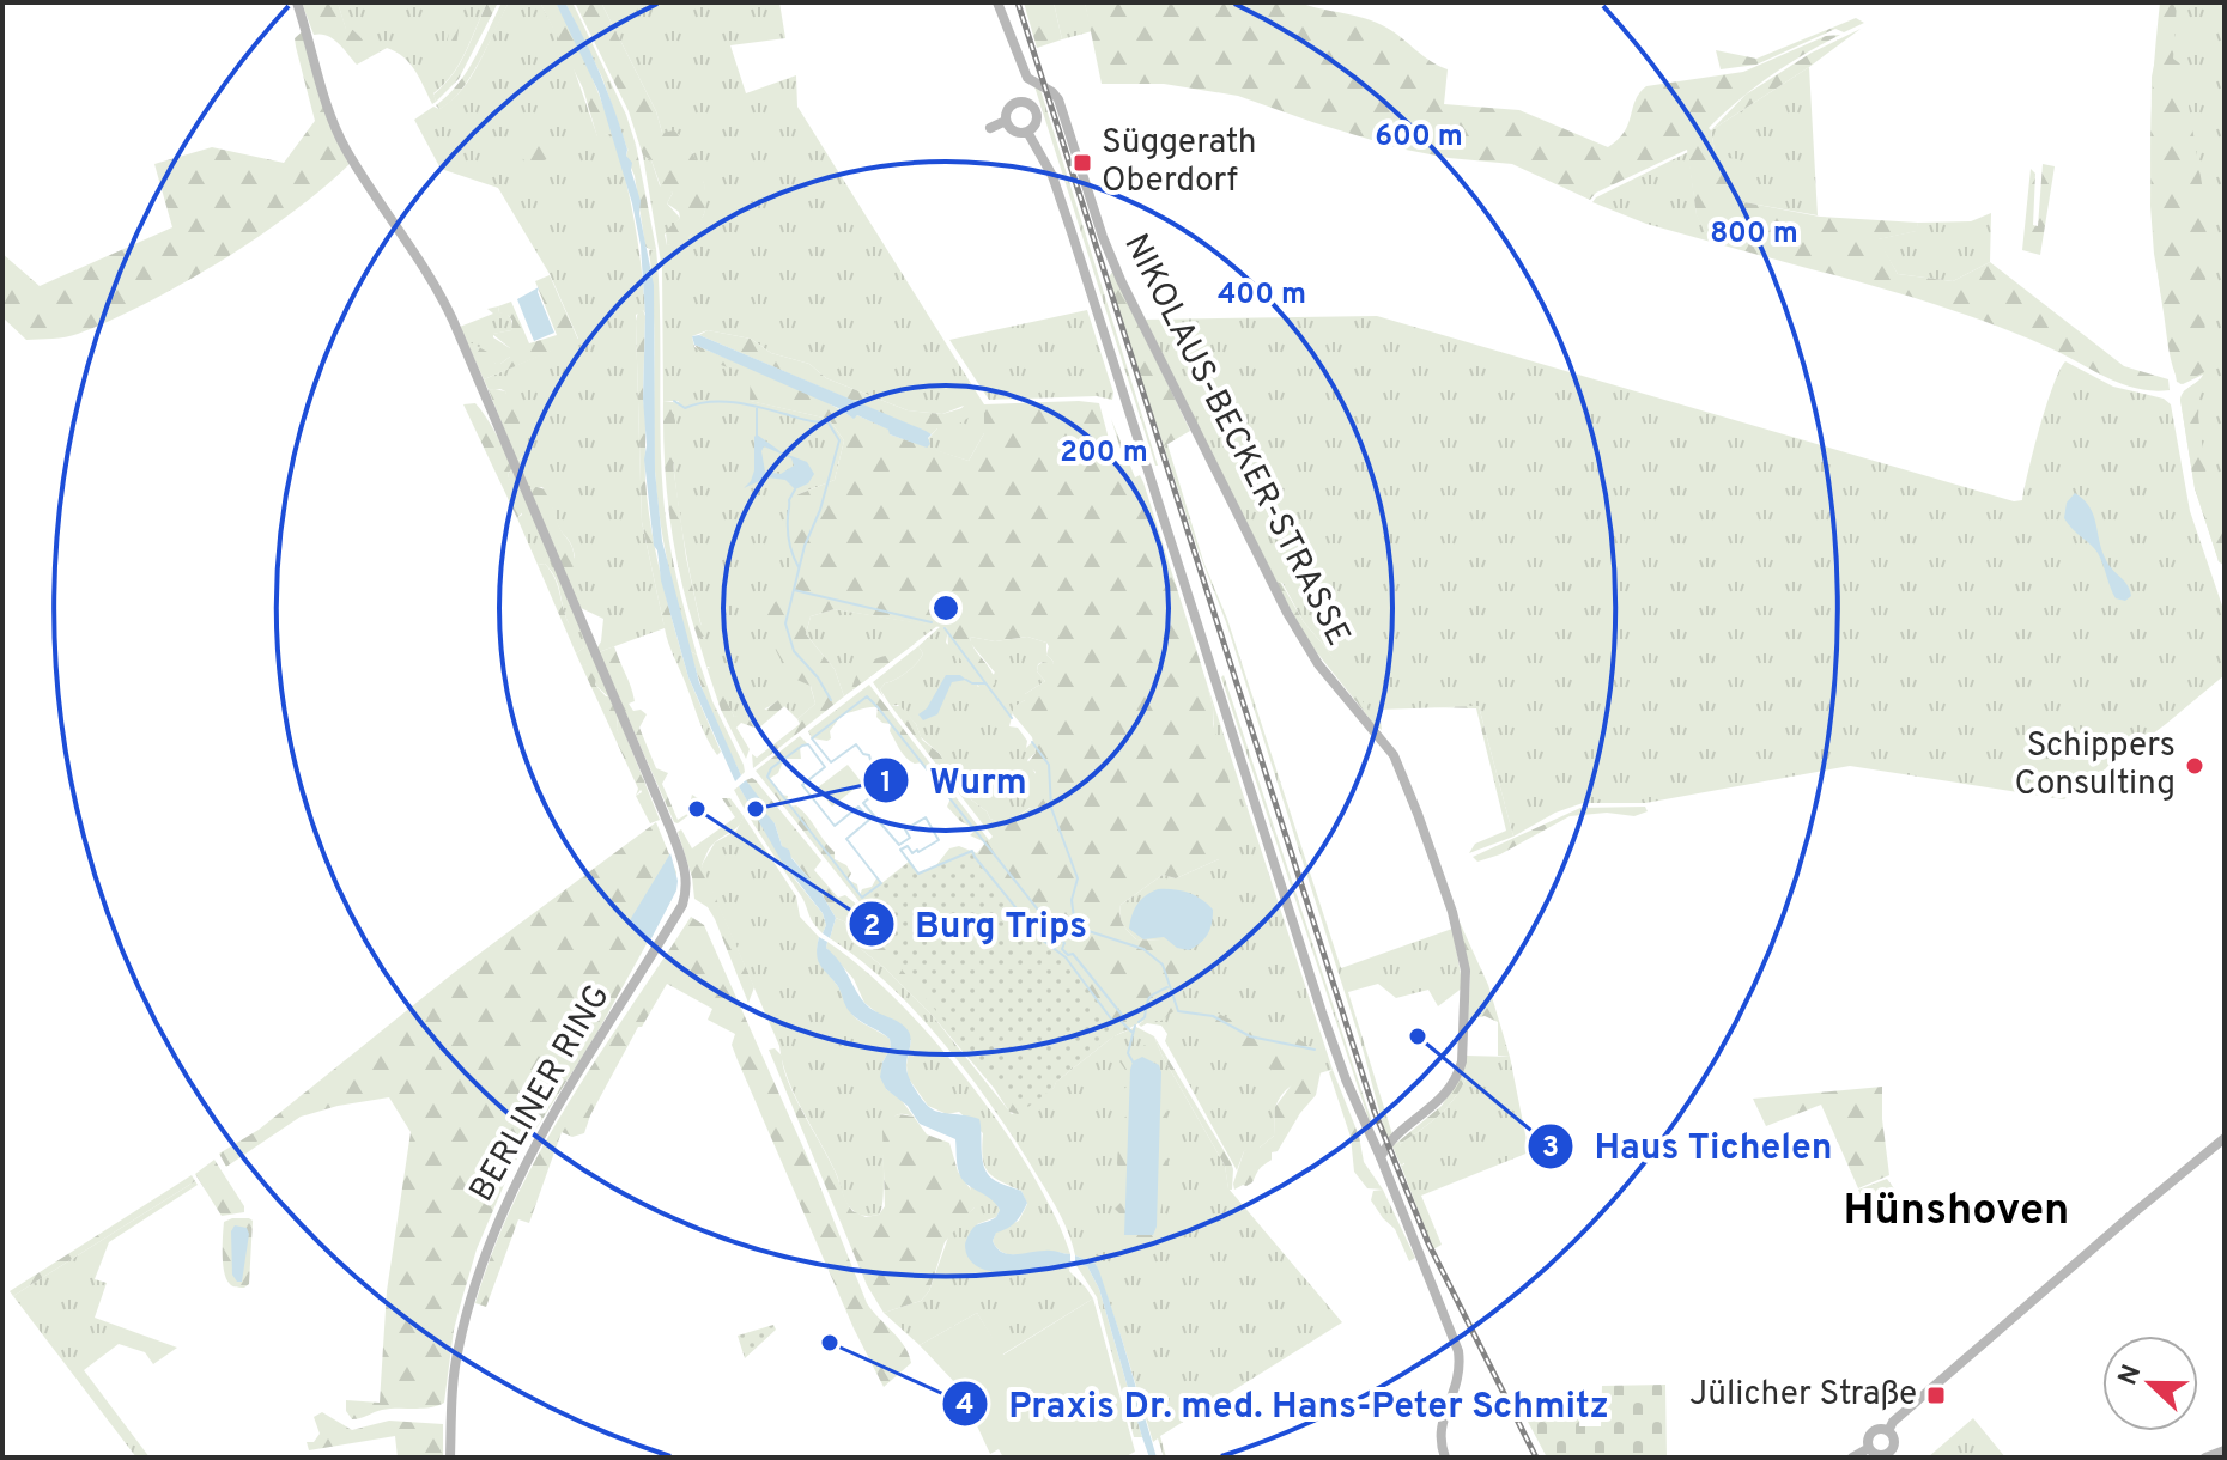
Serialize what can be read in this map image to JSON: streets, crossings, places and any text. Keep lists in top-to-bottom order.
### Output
{
  "streets": {
    "main road": ["NIKOLAUS-BECKER-STRASSE", "BERLINER RING"]
  },
  "districts": ["Hünshoven"],
  "places": {
    "transit": ["Süggerath Oberdorf", "Jülicher Straße"],
    "other": [
      "Schippers Consulting",
      "Burg Trips",
      "Wurm",
      "Haus Tichelen",
      "Praxis Dr. med. Hans-Peter Schmitz"
    ]
  },
  "north": "left",
  "rings": [
    "600 m",
    "800 m",
    "400 m",
    "200 m"
  ]
}
